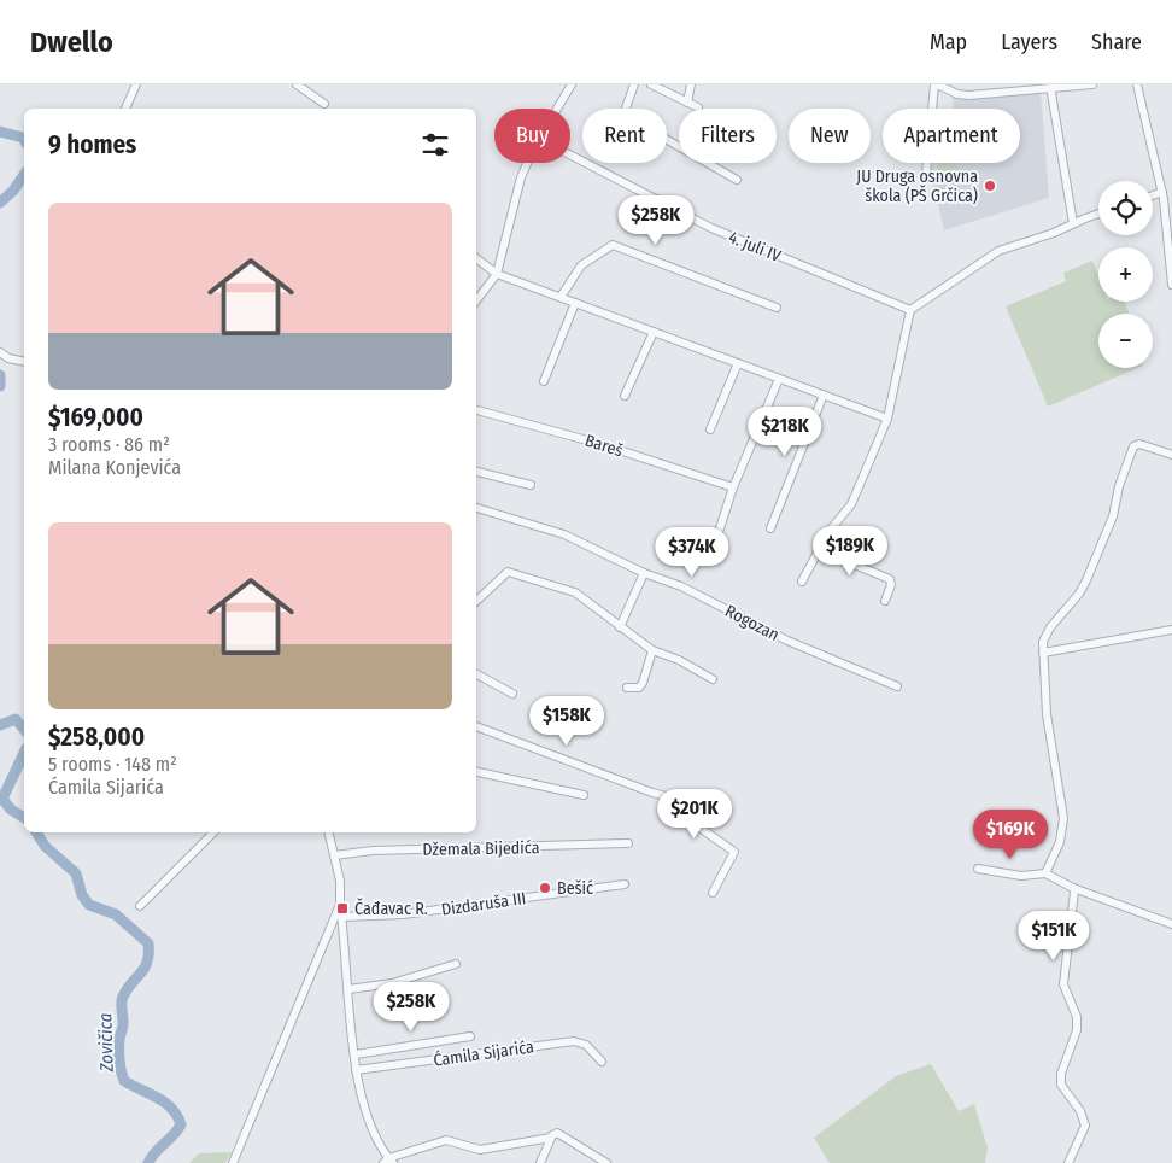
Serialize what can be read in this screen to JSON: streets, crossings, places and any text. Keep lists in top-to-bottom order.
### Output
{
  "streets": {
    "street": [
      "4. juli IV",
      "Bareš",
      "Rogozan",
      "Džemala Bijedića",
      "Dizdaruša III",
      "Ćamila Sijarića"
    ]
  },
  "water": ["Zovičica"],
  "places": {
    "other": ["JU Druga osnovna škola (PŠ Grčica)", "Bešić"],
    "transit": ["Čađavac R."]
  },
  "page": {
    "header": "Dwello",
    "nav": ["Map", "Layers", "Share"],
    "chip": [
      "Buy",
      "Rent",
      "Filters",
      "New",
      "Apartment"
    ],
    "heading": "9 homes",
    "map_buttons": ["+", "−"],
    "list": [
      {
        "name": "$169,000",
        "note": "3 rooms · 86 m² · Milana Konjevića"
      },
      {
        "name": "$258,000",
        "note": "5 rooms · 148 m² · Ćamila Sijarića"
      }
    ],
    "price": [
      "$258K",
      "$218K",
      "$189K",
      "$374K",
      "$158K",
      "$201K",
      "$169K",
      "$151K",
      "$258K"
    ]
  }
}
